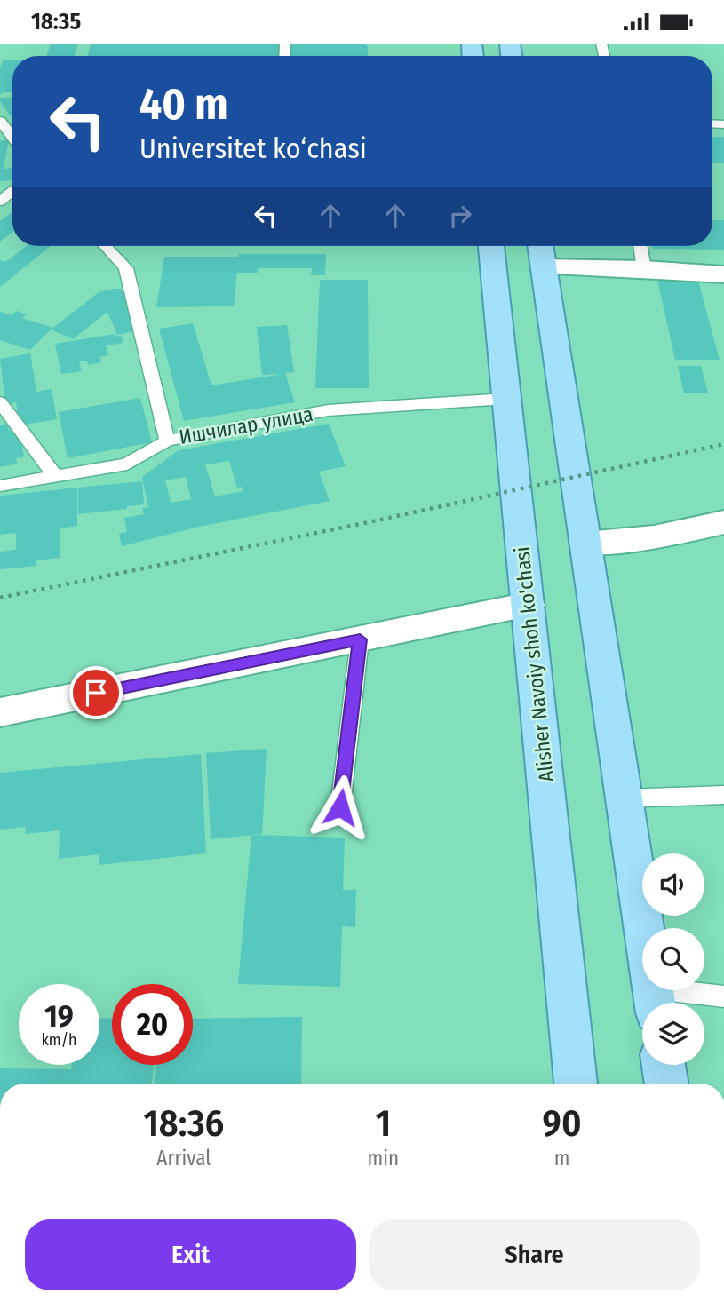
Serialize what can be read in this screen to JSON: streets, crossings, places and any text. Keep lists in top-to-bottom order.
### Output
{
  "streets": {
    "main road": ["Alisher Navoiy shoh ko'chasi"],
    "lane": ["Ишчилар улица"]
  },
  "crossings": [
    ["Ишчилар улица", "Alisher Navoiy shoh ko'chasi"]
  ],
  "page": {
    "status": "18:35",
    "turn": ["40 m", "Universitet kо‘chasi"],
    "speed": "19 km/h",
    "limit": "20",
    "eta": [
      "18:36",
      "Arrival",
      "1",
      "min",
      "90",
      "m"
    ],
    "buttons": ["Exit", "Share"]
  }
}
